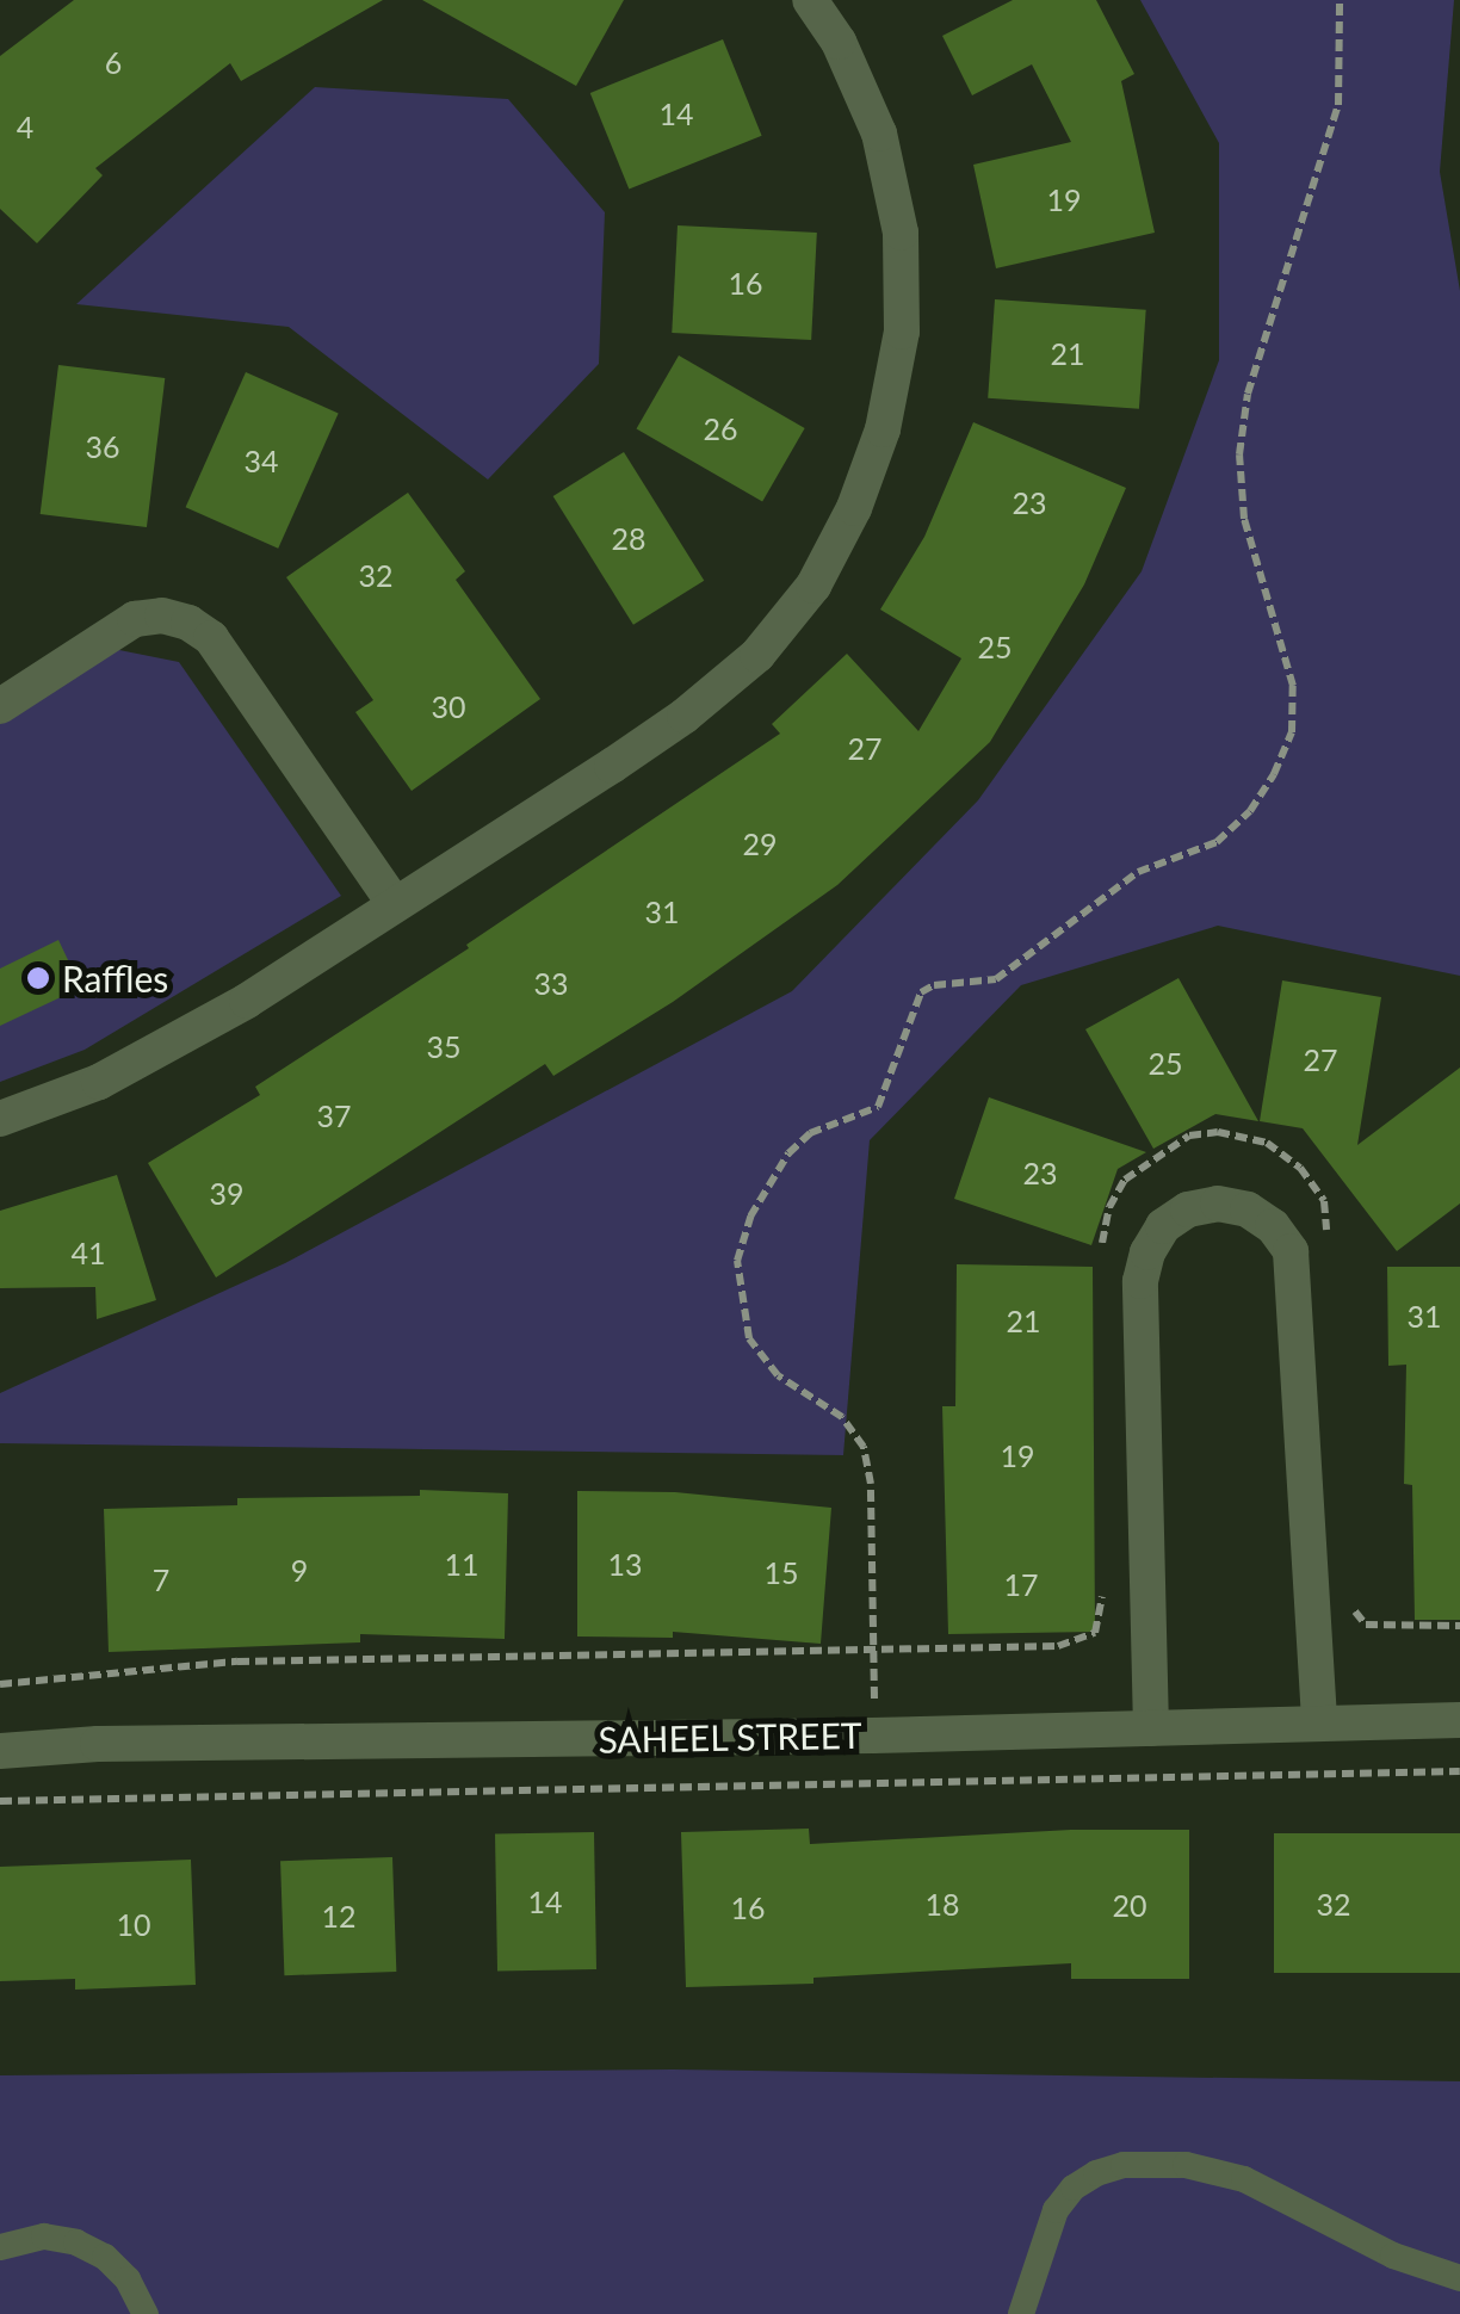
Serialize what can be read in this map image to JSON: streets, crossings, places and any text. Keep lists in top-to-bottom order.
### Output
{
  "streets": {
    "street": ["SAHEEL STREET"]
  },
  "places": ["Raffles"],
  "house_numbers": [
    "6",
    "14",
    "4",
    "19",
    "16",
    "21",
    "26",
    "36",
    "34",
    "23",
    "28",
    "32",
    "25",
    "30",
    "27",
    "29",
    "31",
    "33",
    "35",
    "27",
    "25",
    "37",
    "23",
    "39",
    "41",
    "31",
    "21",
    "19",
    "11",
    "13",
    "9",
    "15",
    "7",
    "17",
    "14",
    "18",
    "32",
    "20",
    "16",
    "12",
    "10"
  ]
}
